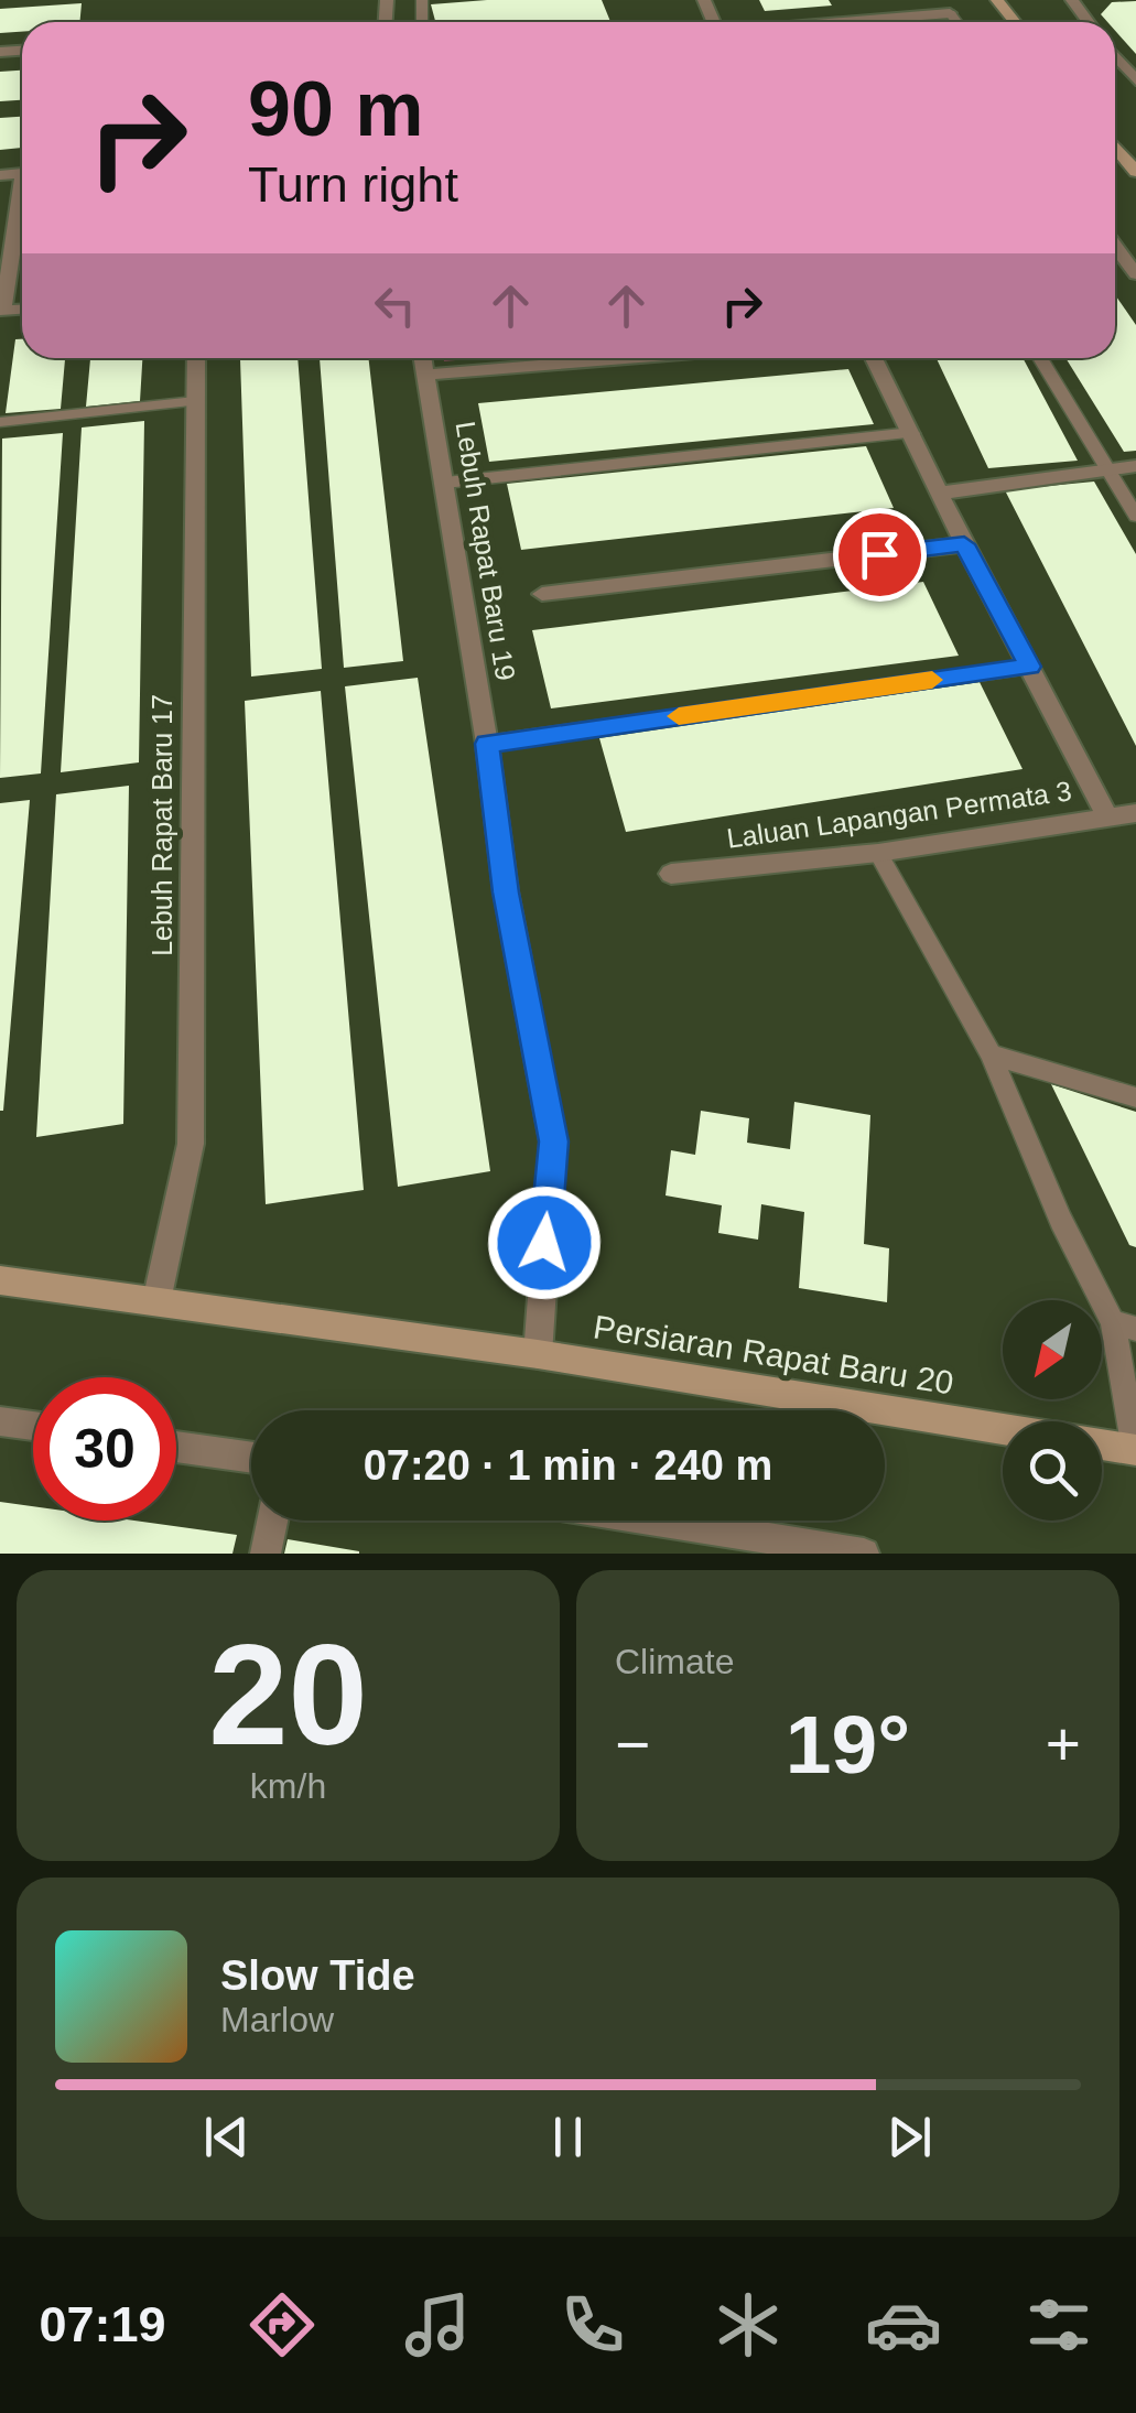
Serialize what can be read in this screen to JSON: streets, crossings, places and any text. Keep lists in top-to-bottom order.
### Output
{
  "streets": {
    "street": [
      "Lebuh Rapat Baru 19",
      "Laluan Lapangan Permata 3",
      "Lebuh Rapat Baru 17",
      "Persiaran Rapat Baru 20"
    ]
  },
  "crossings": [
    ["Lebuh Rapat Baru 19", "Persiaran Rapat Baru 20"],
    ["Lebuh Rapat Baru 17", "Persiaran Rapat Baru 20"]
  ],
  "north": "bottom left",
  "page": {
    "turn": ["90 m", "Turn right"],
    "limit": "30",
    "trip": "07:20 · 1 min · 240 m",
    "tile": [
      ["20", "km/h"],
      "Climate"
    ],
    "heat": ["−", "19°", "+"],
    "song": ["Slow Tide", "Marlow"],
    "tabs": "07:19"
  }
}
